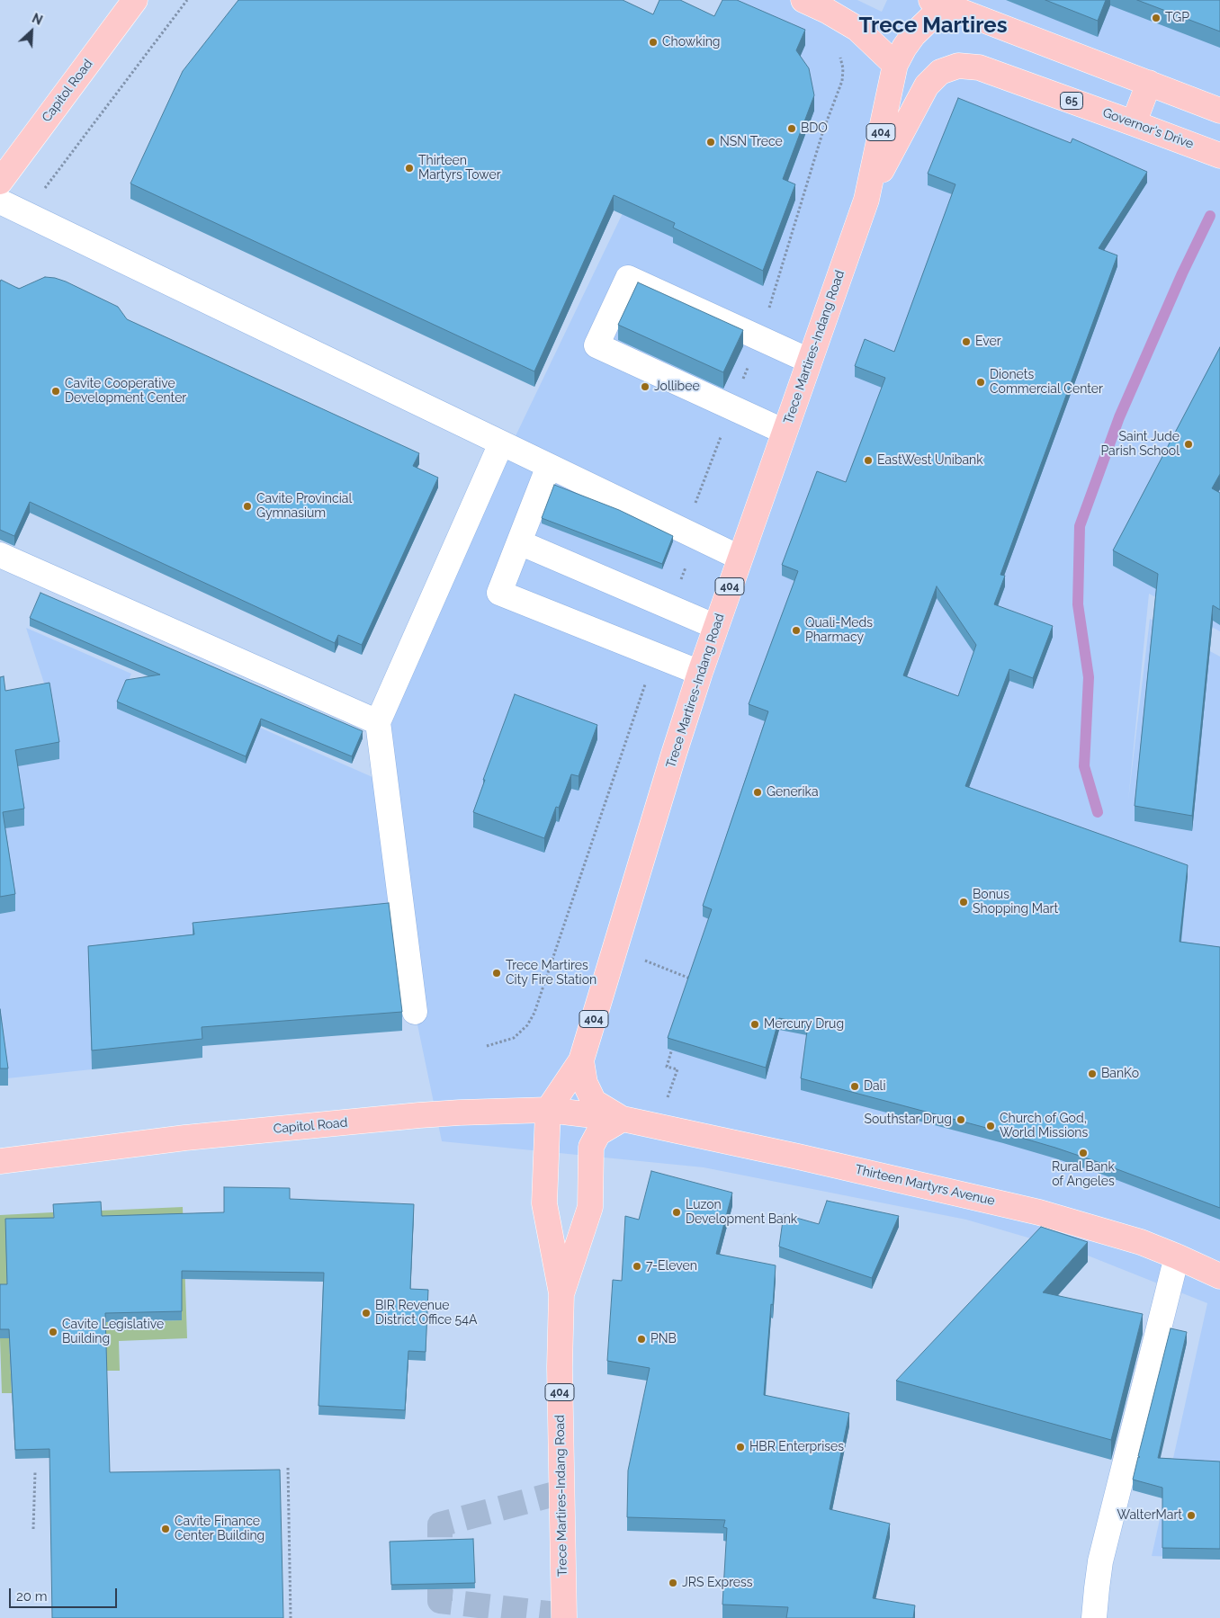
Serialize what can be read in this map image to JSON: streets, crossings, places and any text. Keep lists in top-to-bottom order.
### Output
{
  "streets": {
    "main road": [
      "Capitol Road",
      "65",
      "Governor's Drive",
      "404",
      "Trece Martires-Indang Road",
      "Thirteen Martyrs Avenue"
    ]
  },
  "crossings": [
    ["Capitol Road", "Trece Martires-Indang Road"],
    ["Capitol Road", "Thirteen Martyrs Avenue"],
    ["Governor's Drive", "Trece Martires-Indang Road"],
    ["Trece Martires-Indang Road", "Thirteen Martyrs Avenue"]
  ],
  "districts": ["Trece Martires"],
  "places": [
    "TGP",
    "Chowking",
    "BDO",
    "NSN Trece",
    "Thirteen Martyrs Tower",
    "Ever",
    "Dionets Commercial Center",
    "Jollibee",
    "Cavite Cooperative Development Center",
    "Saint Jude Parish School",
    "EastWest Unibank",
    "Cavite Provincial Gymnasium",
    "Quali-Meds Pharmacy",
    "Generika",
    "Bonus Shopping Mart",
    "Trece Martires City Fire Station",
    "Mercury Drug",
    "BanKo",
    "Dali",
    "Southstar Drug",
    "Church of God, World Missions",
    "Rural Bank of Angeles",
    "Luzon Development Bank",
    "7-Eleven",
    "BIR Revenue District Office 54A",
    "Cavite Legislative Building",
    "PNB",
    "HBR Enterprises",
    "WalterMart",
    "Cavite Finance Center Building",
    "JRS Express"
  ],
  "scale_bar": "20 m",
  "north": "top right"
}
